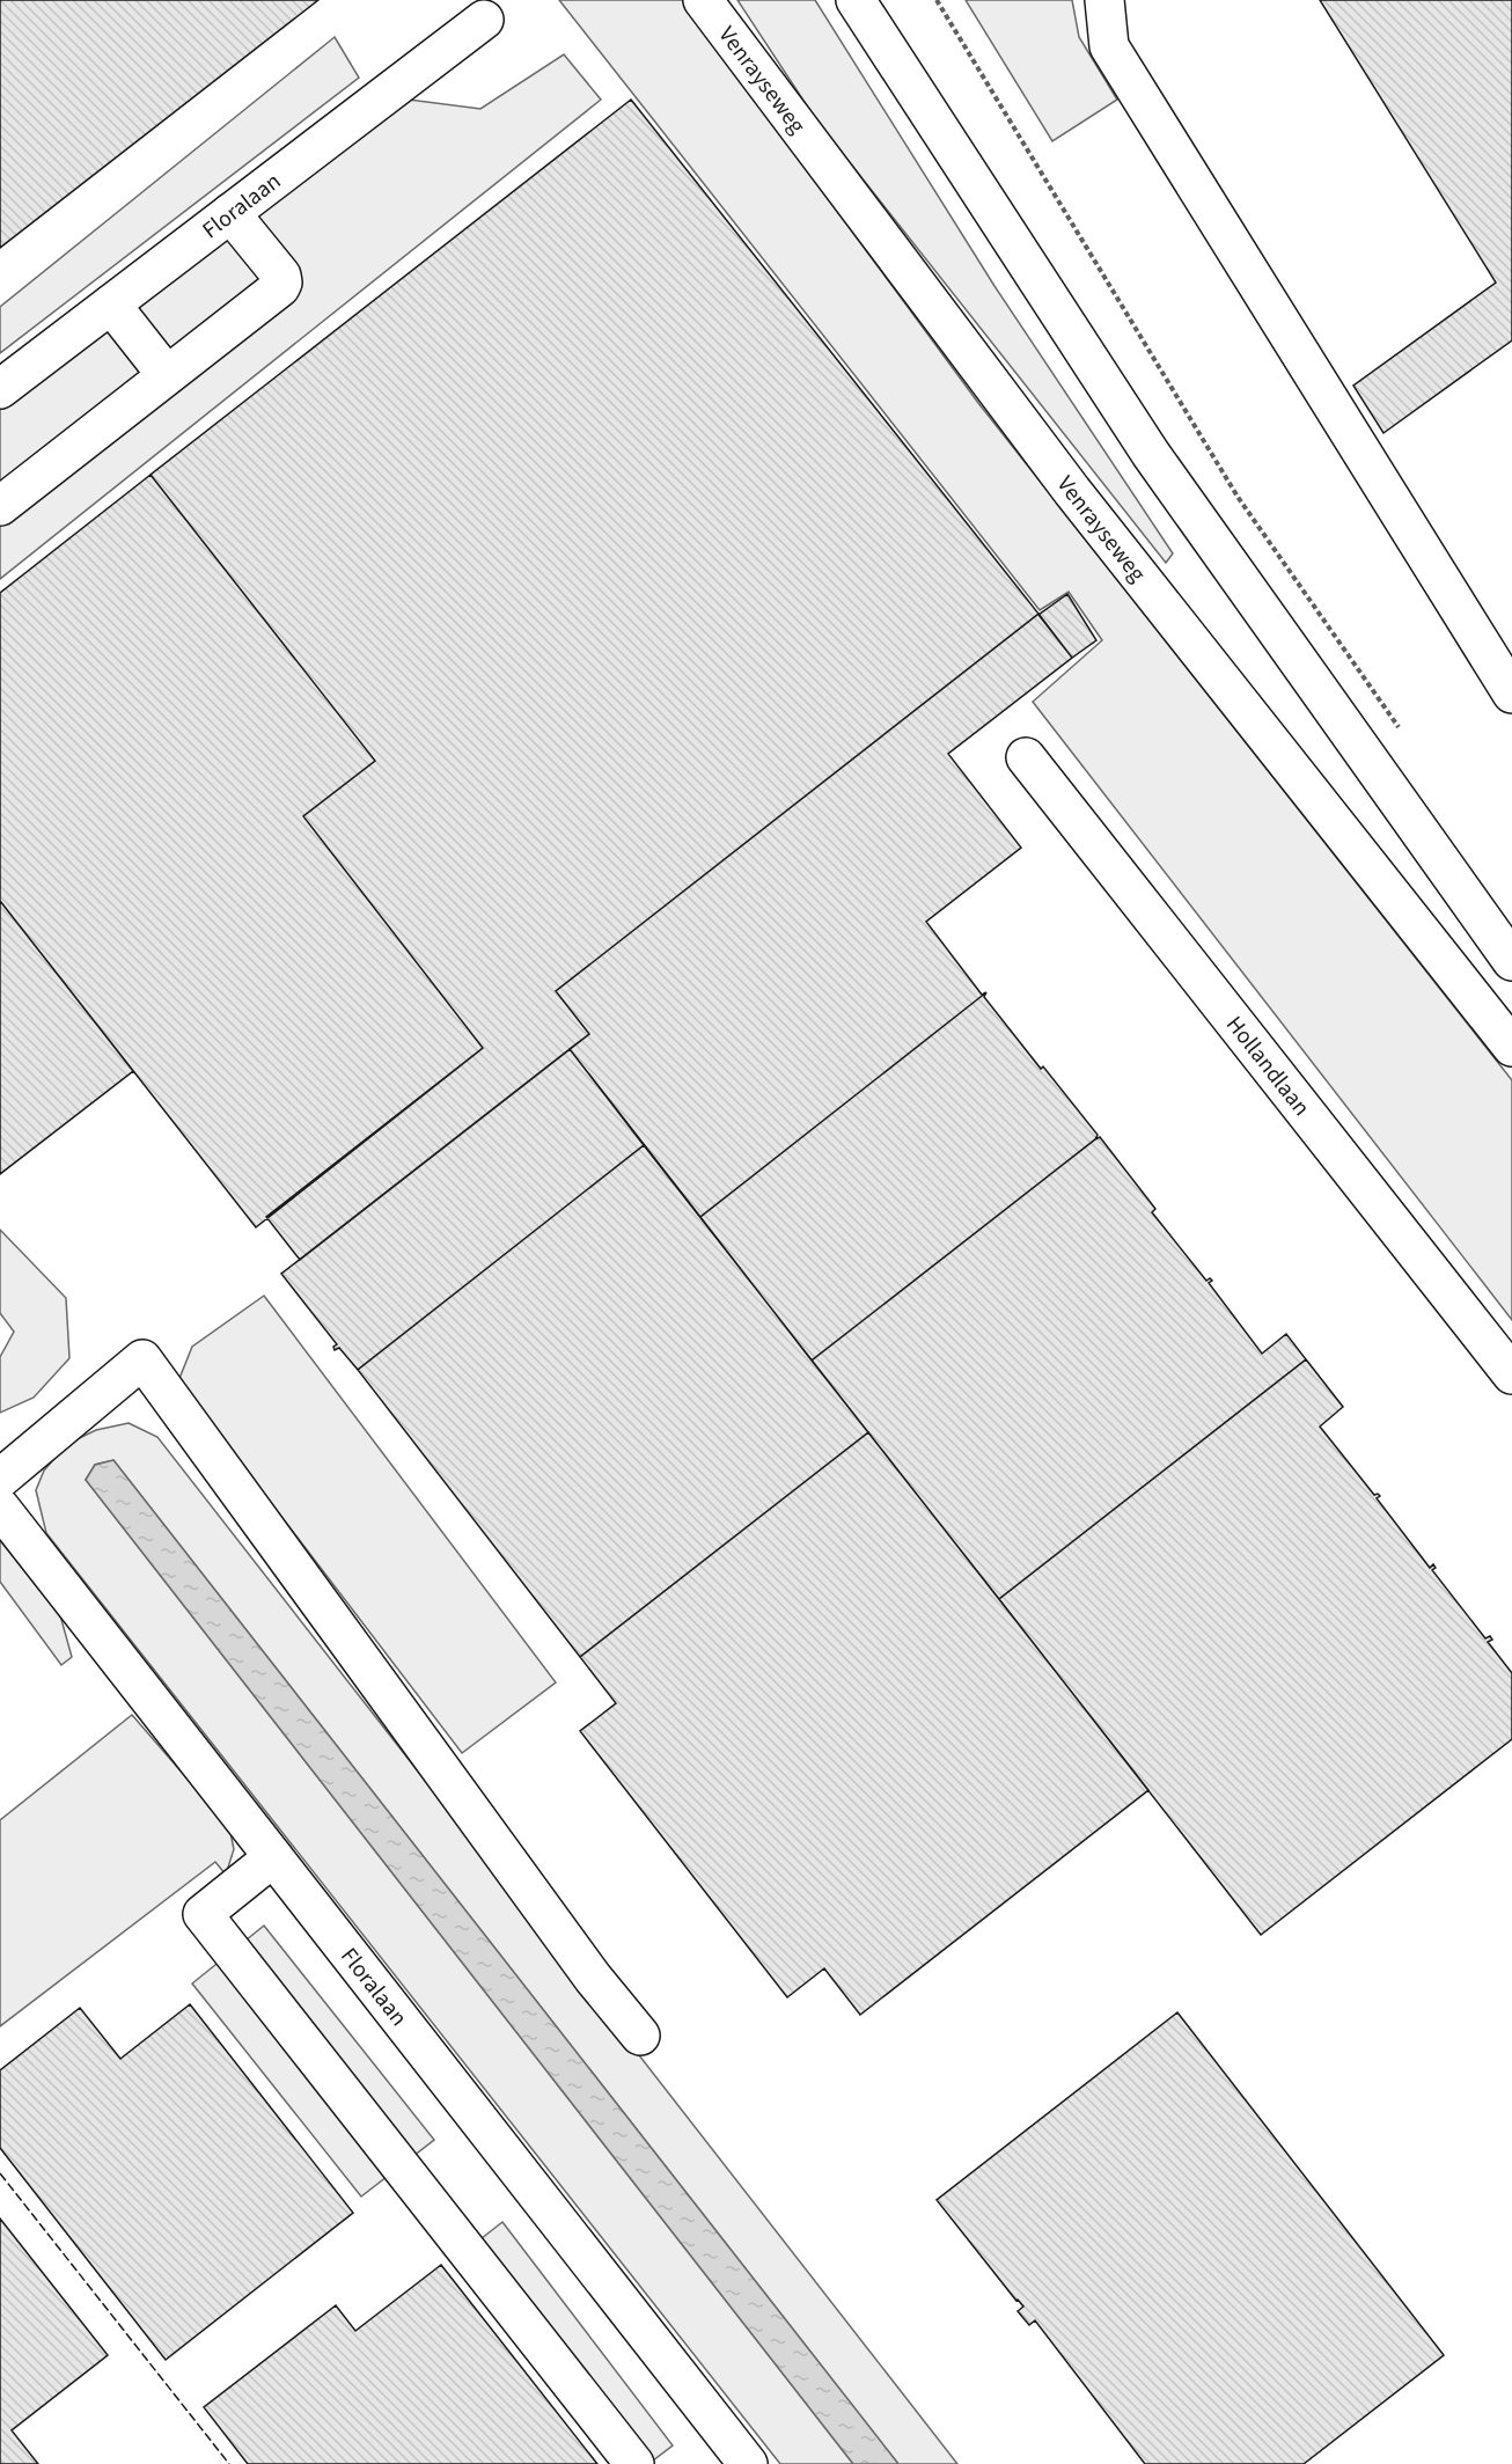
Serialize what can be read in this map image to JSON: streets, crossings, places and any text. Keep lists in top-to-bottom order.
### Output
{
  "streets": {
    "street": ["Venrayseweg", "Floralaan", "Hollandlaan"]
  }
}
